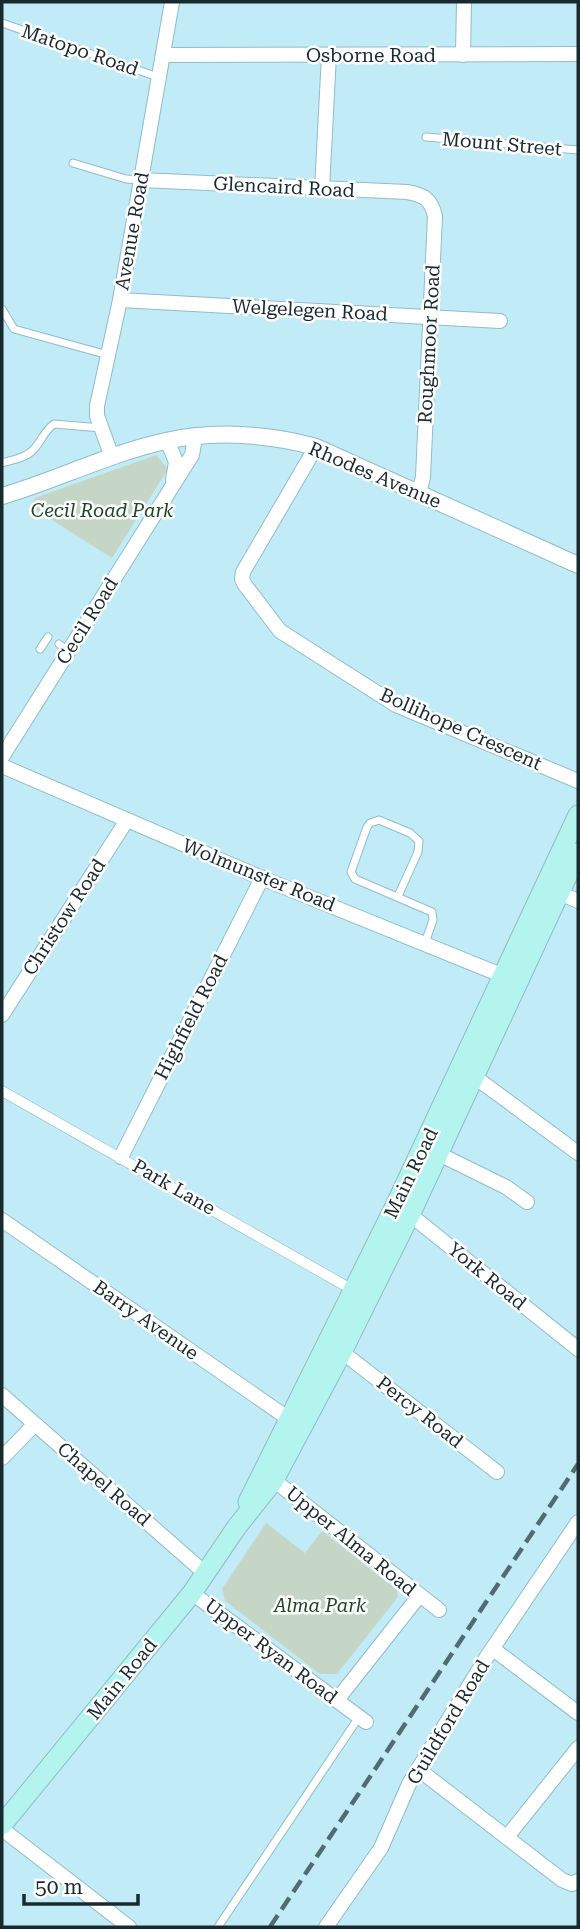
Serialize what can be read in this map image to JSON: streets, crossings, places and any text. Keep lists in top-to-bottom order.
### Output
{
  "streets": {
    "main road": ["Main Road"],
    "street": [
      "Osborne Road",
      "Glencaird Road",
      "Avenue Road",
      "Welgelegen Road",
      "Roughmoor Road",
      "Rhodes Avenue",
      "Cecil Road",
      "Bollihope Crescent",
      "Wolmunster Road",
      "Christow Road",
      "Highfield Road",
      "Park Lane",
      "York Road",
      "Barry Avenue",
      "Percy Road",
      "Chapel Road",
      "Upper Alma Road",
      "Upper Ryan Road",
      "Guildford Road"
    ],
    "lane": ["Matopo Road", "Mount Street"]
  },
  "crossings": [
    ["Matopo Road", "Avenue Road"],
    ["Osborne Road", "Avenue Road"],
    ["Glencaird Road", "Avenue Road"],
    ["Glencaird Road", "Roughmoor Road"],
    ["Avenue Road", "Welgelegen Road"],
    ["Avenue Road", "Rhodes Avenue"],
    ["Welgelegen Road", "Roughmoor Road"],
    ["Roughmoor Road", "Rhodes Avenue"],
    ["Rhodes Avenue", "Cecil Road"],
    ["Rhodes Avenue", "Bollihope Crescent"],
    ["Wolmunster Road", "Christow Road"],
    ["Wolmunster Road", "Highfield Road"],
    ["Wolmunster Road", "Main Road"],
    ["Highfield Road", "Park Lane"],
    ["Main Road", "York Road"],
    ["Main Road", "Barry Avenue"],
    ["Main Road", "Percy Road"],
    ["Main Road", "Chapel Road"],
    ["Main Road", "Upper Alma Road"],
    ["Main Road", "Upper Ryan Road"]
  ],
  "parks": ["Cecil Road Park", "Alma Park"],
  "scale_bar": "50 m"
}
